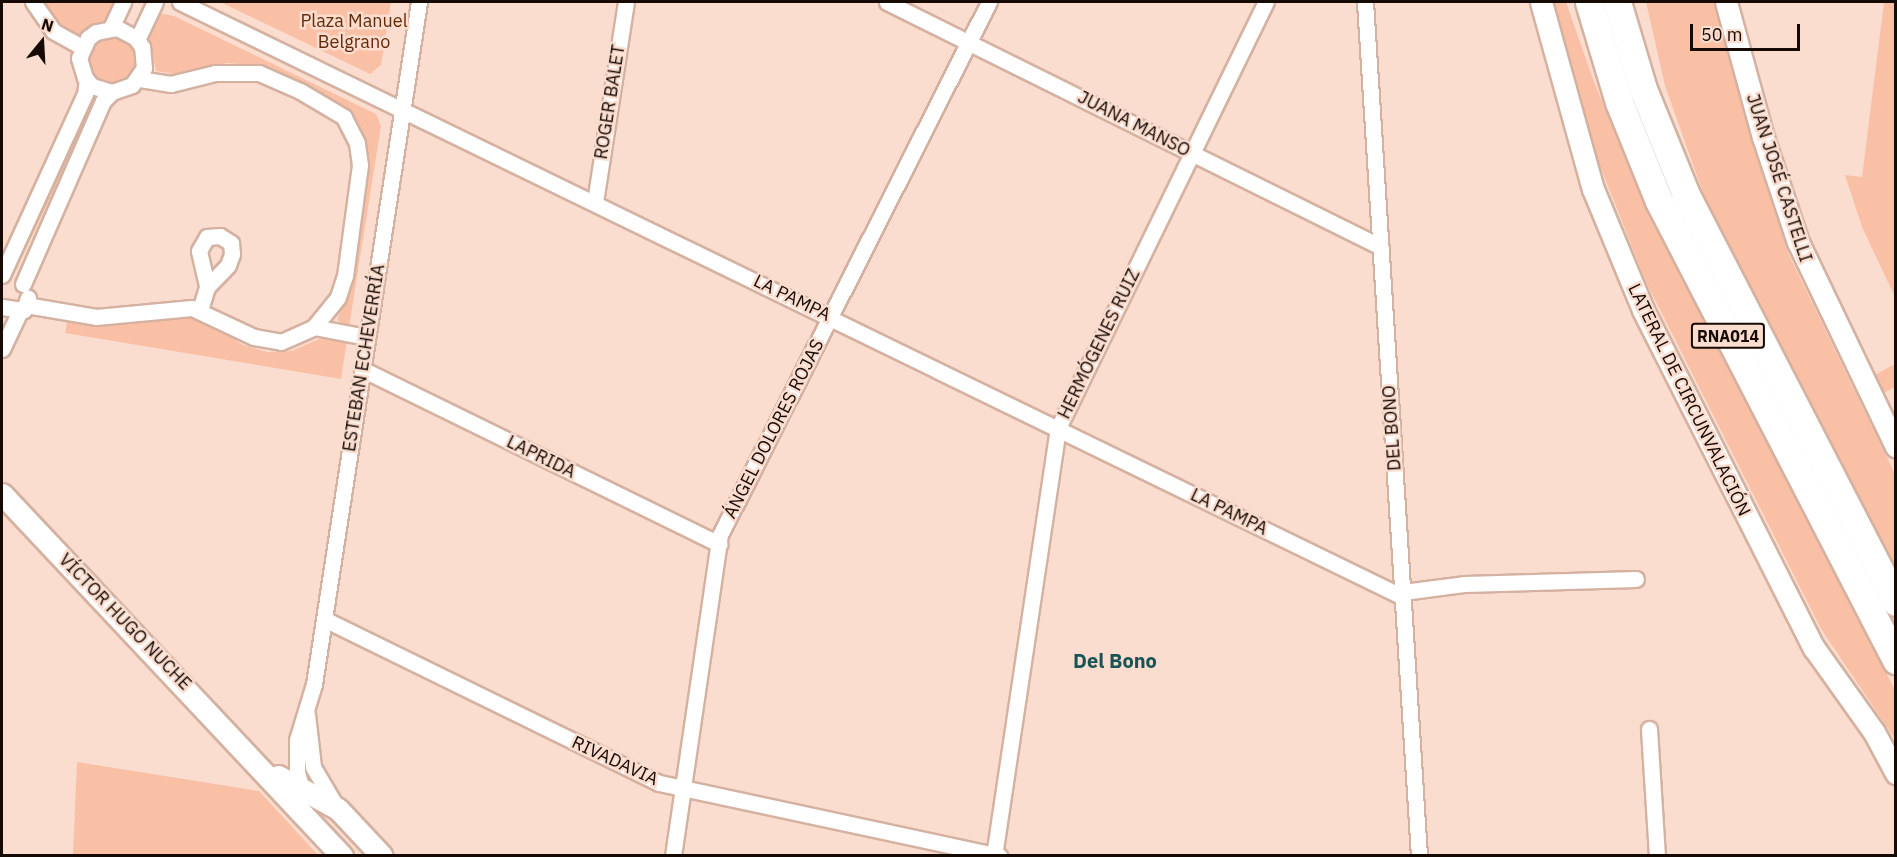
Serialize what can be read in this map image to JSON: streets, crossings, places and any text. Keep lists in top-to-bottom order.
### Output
{
  "streets": {
    "highway": ["RNA014"],
    "street": [
      "ROGER BALET",
      "JUANA MANSO",
      "JUAN JOSÉ CASTELLI",
      "LA PAMPA",
      "HERMÓGENES RUIZ",
      "ESTEBAN ECHEVERRÍA",
      "LATERAL DE CIRCUNVALACIÓN",
      "DEL BONO",
      "ÁNGEL DOLORES ROJAS",
      "LAPRIDA",
      "VÍCTOR HUGO NUCHE",
      "RIVADAVIA"
    ]
  },
  "crossings": [
    ["ROGER BALET", "LA PAMPA"],
    ["JUANA MANSO", "HERMÓGENES RUIZ"],
    ["JUANA MANSO", "DEL BONO"],
    ["JUANA MANSO", "ÁNGEL DOLORES ROJAS"],
    ["LA PAMPA", "HERMÓGENES RUIZ"],
    ["LA PAMPA", "ESTEBAN ECHEVERRÍA"],
    ["LA PAMPA", "DEL BONO"],
    ["LA PAMPA", "ÁNGEL DOLORES ROJAS"],
    ["HERMÓGENES RUIZ", "RIVADAVIA"],
    ["ESTEBAN ECHEVERRÍA", "LAPRIDA"],
    ["ESTEBAN ECHEVERRÍA", "VÍCTOR HUGO NUCHE"],
    ["ESTEBAN ECHEVERRÍA", "RIVADAVIA"],
    ["ÁNGEL DOLORES ROJAS", "LAPRIDA"],
    ["ÁNGEL DOLORES ROJAS", "RIVADAVIA"]
  ],
  "districts": ["Del Bono"],
  "parks": ["Plaza Manuel Belgrano"],
  "scale_bar": "50 m",
  "north": "top"
}
